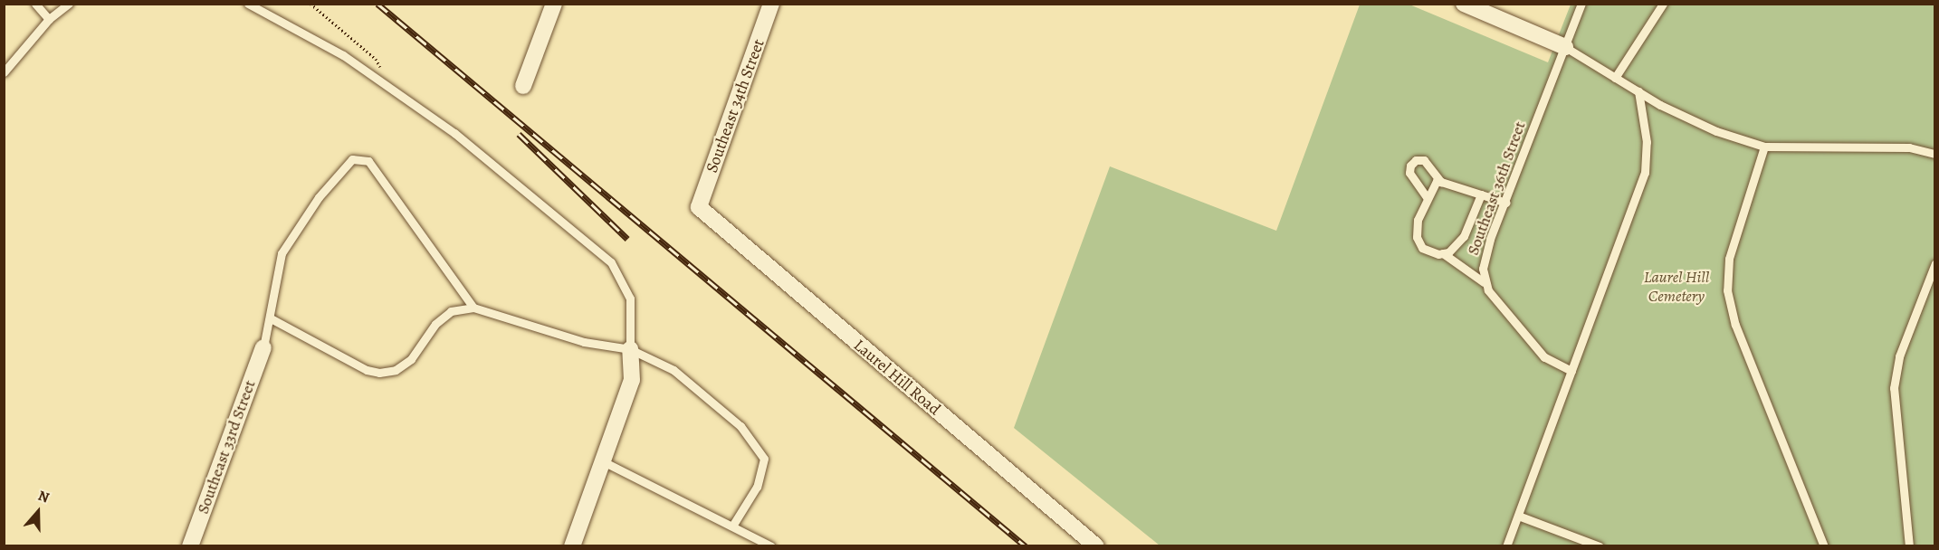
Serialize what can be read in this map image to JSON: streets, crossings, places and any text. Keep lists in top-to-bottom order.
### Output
{
  "streets": {
    "street": ["Southeast 34th Street", "Laurel Hill Road", "Southeast 33rd Street"],
    "lane": ["Southeast 36th Street"]
  },
  "crossings": [
    ["Southeast 34th Street", "Laurel Hill Road"]
  ],
  "parks": ["Laurel Hill Cemetery"],
  "north": "top"
}
